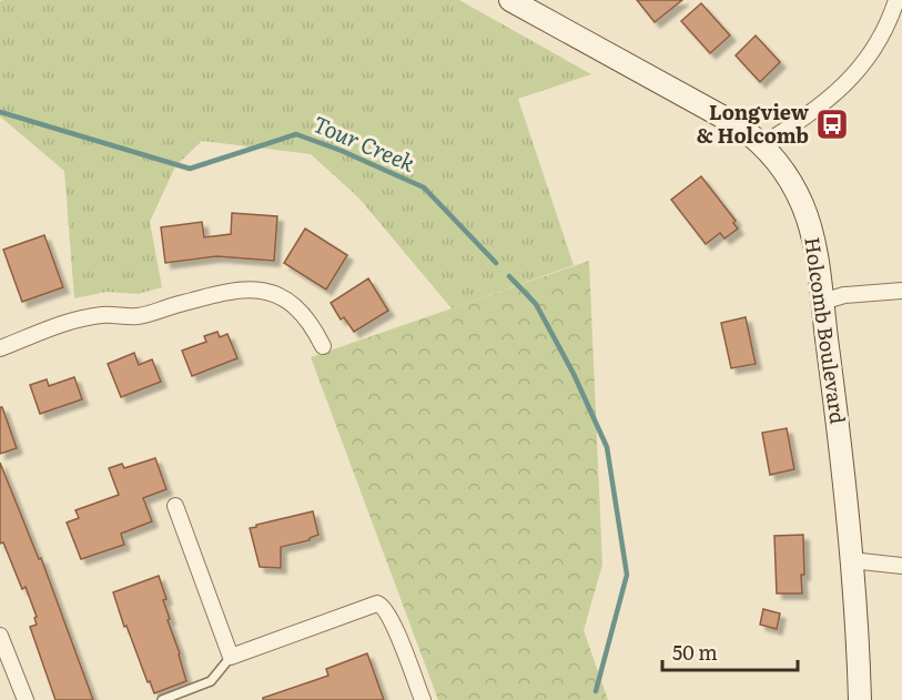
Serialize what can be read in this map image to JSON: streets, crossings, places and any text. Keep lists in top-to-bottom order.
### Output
{
  "streets": {
    "street": ["Holcomb Boulevard"]
  },
  "water": ["Tour Creek"],
  "places": {
    "bus stop": ["Longview & Holcomb"]
  },
  "scale_bar": "50 m"
}
